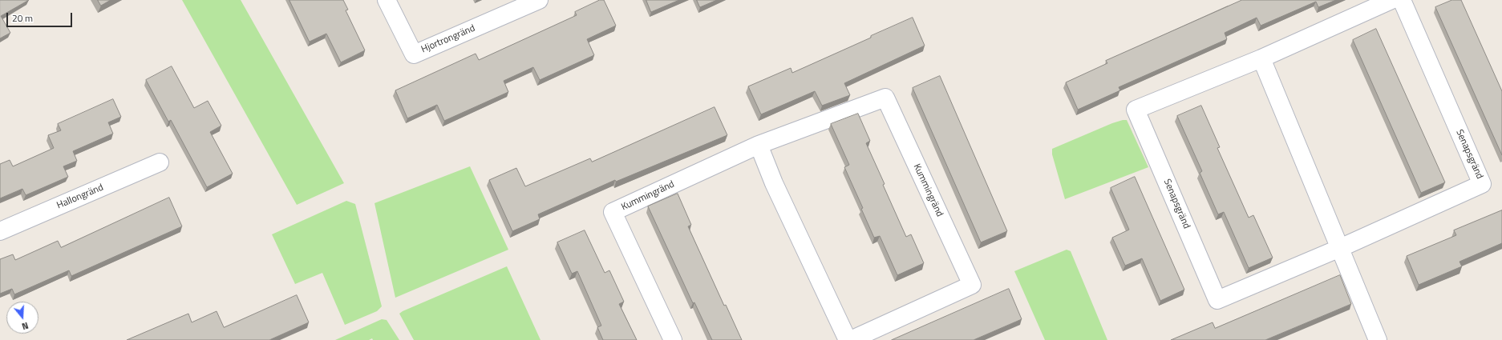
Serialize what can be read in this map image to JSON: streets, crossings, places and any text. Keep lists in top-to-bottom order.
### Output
{
  "streets": {
    "street": [
      "Hjortrongränd",
      "Senapsgränd",
      "Kummingränd",
      "Hallongränd"
    ]
  },
  "scale_bar": "20 m",
  "north": "bottom"
}
